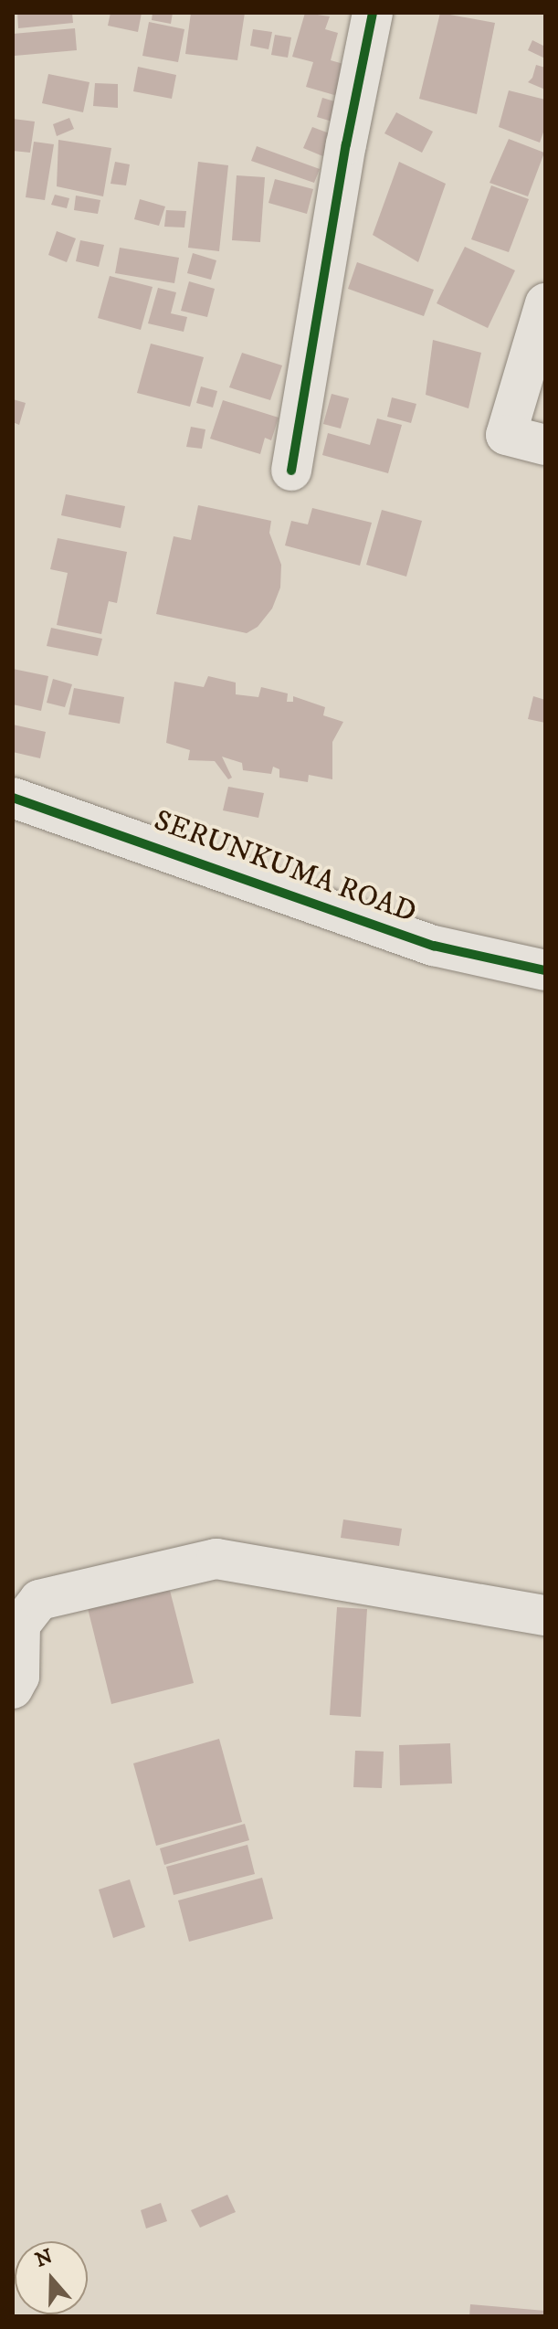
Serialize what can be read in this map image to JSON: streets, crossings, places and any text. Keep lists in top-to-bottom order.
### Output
{
  "streets": {
    "street": ["SERUNKUMA ROAD"]
  },
  "north": "top"
}
